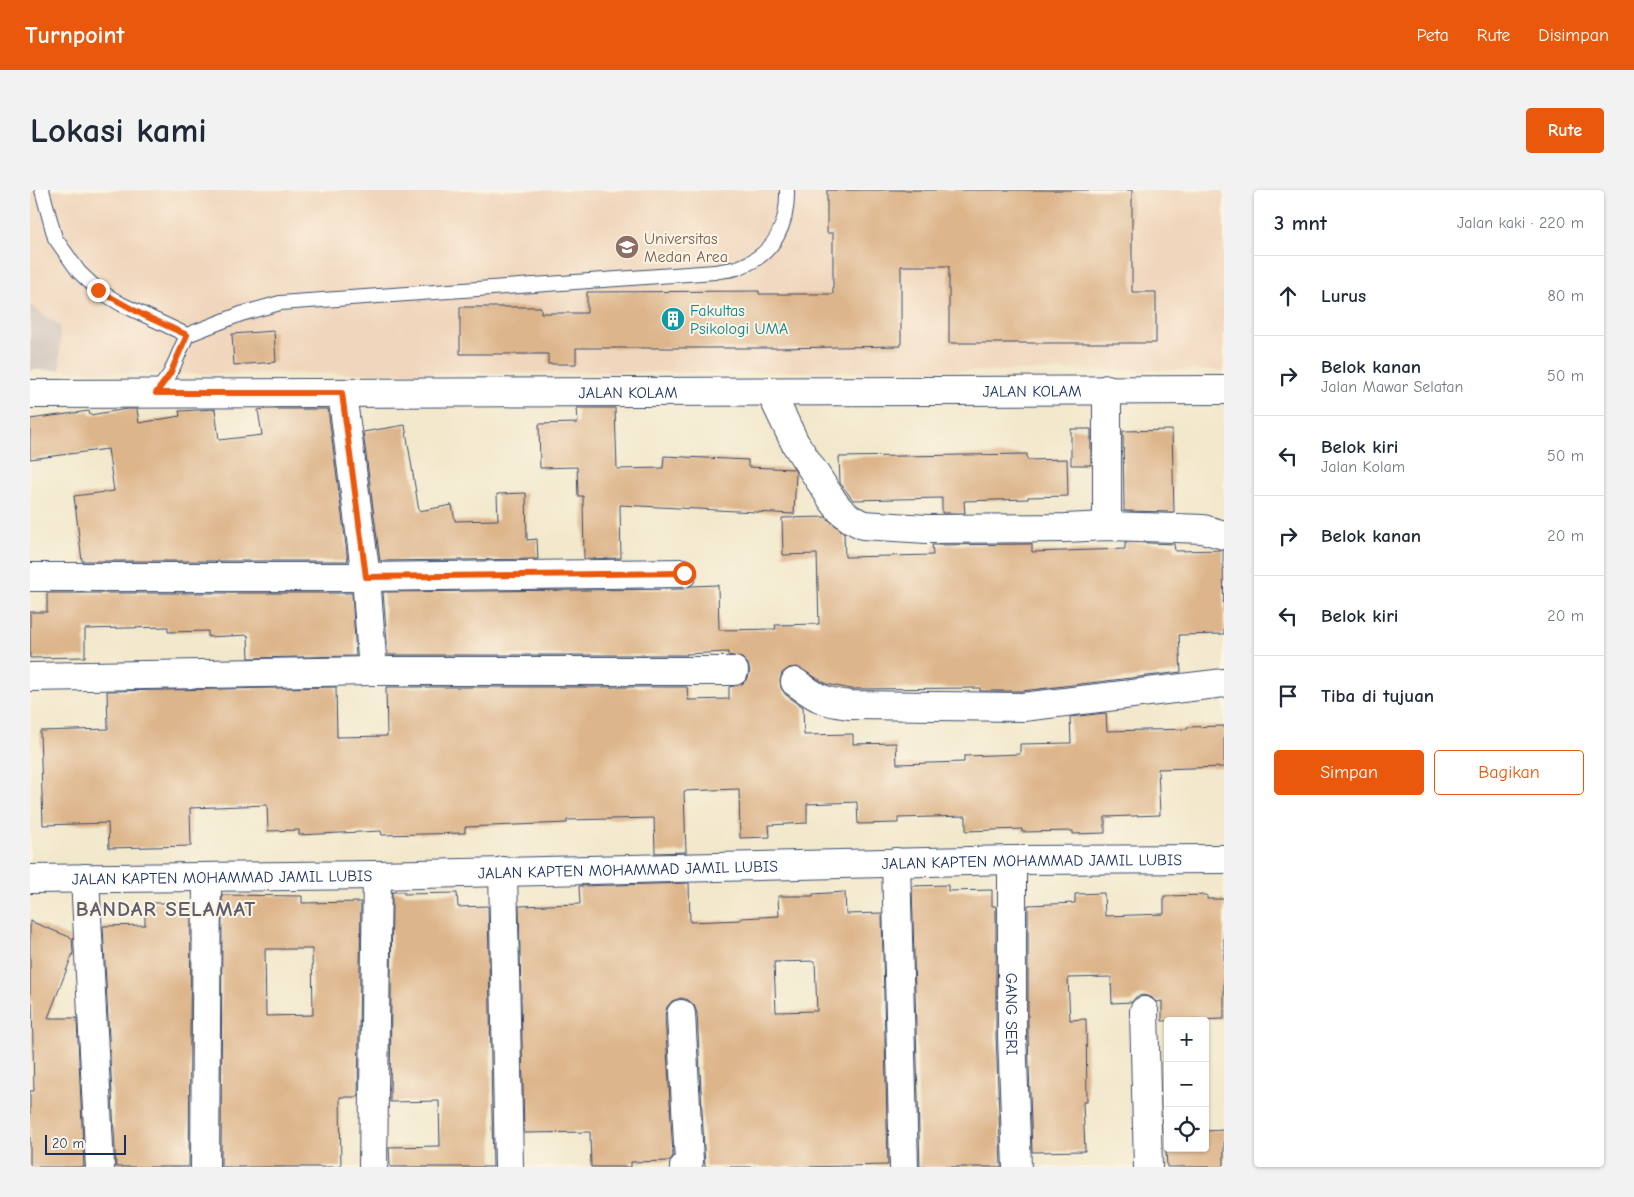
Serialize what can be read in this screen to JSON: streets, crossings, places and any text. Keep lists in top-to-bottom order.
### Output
{
  "streets": {
    "street": ["JALAN KOLAM", "JALAN KAPTEN MOHAMMAD JAMIL LUBIS", "GANG SERI"]
  },
  "crossings": [
    ["JALAN KAPTEN MOHAMMAD JAMIL LUBIS", "GANG SERI"]
  ],
  "districts": ["BANDAR SELAMAT"],
  "places": {
    "school or university": ["Universitas Medan Area"],
    "building": ["Fakultas Psikologi UMA"]
  },
  "scale_bar": "20 m",
  "page": {
    "header": "Turnpoint",
    "nav": ["Peta", "Rute", "Disimpan"],
    "buttons": [
      "Rute",
      ["Simpan", "Bagikan"]
    ],
    "title": "Lokasi kami",
    "heading": ["3 mnt", "Jalan kaki · 220 m"],
    "list": [
      ["Lurus", "80 m"],
      ["Belok kanan", "Jalan Mawar Selatan", "50 m"],
      ["Belok kiri", "Jalan Kolam", "50 m"],
      ["Belok kanan", "20 m"],
      ["Belok kiri", "20 m"],
      "Tiba di tujuan"
    ],
    "map_buttons": ["+", "−"],
    "scale": "20 m"
  }
}
